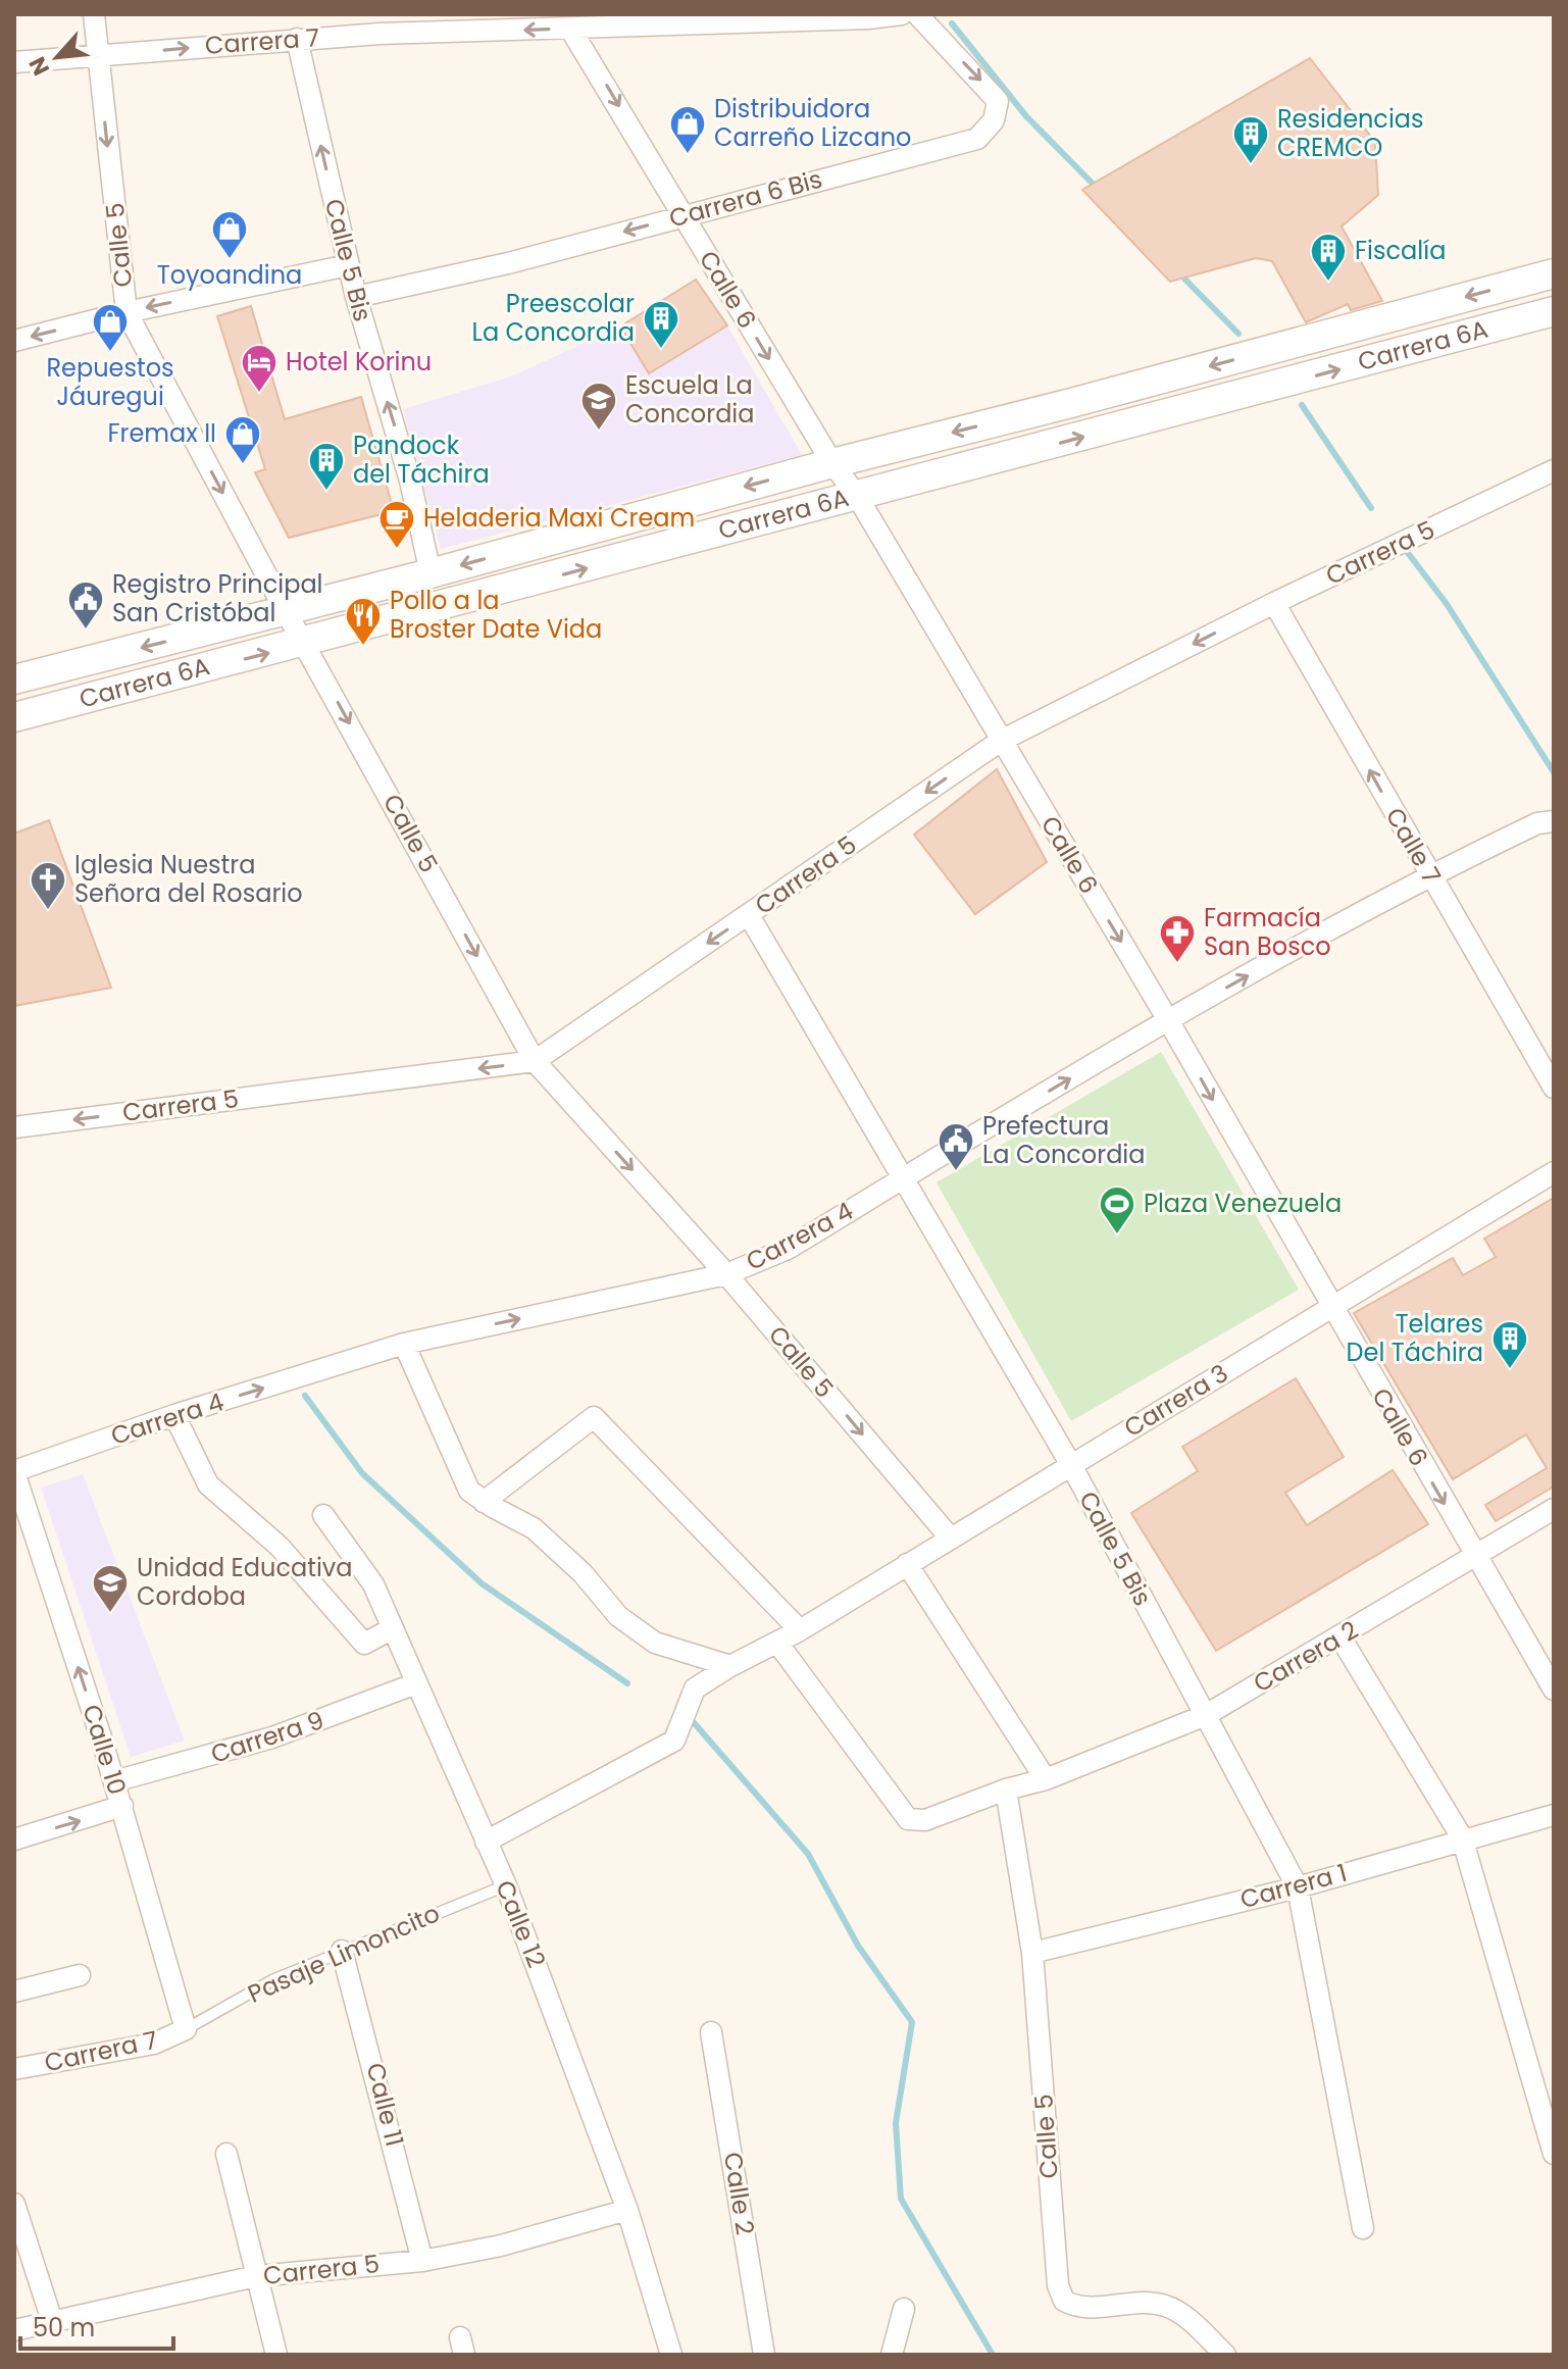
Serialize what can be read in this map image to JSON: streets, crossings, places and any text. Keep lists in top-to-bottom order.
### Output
{
  "streets": {
    "street": [
      "Carrera 7",
      "Carrera 6 Bis",
      "Calle 5",
      "Calle 5 Bis",
      "Calle 6",
      "Carrera 6A",
      "Carrera 5",
      "Calle 7",
      "Carrera 4",
      "Carrera 3",
      "Carrera 2",
      "Carrera 9",
      "Calle 10",
      "Carrera 1",
      "Calle 12",
      "Calle 11",
      "Calle 2"
    ],
    "lane": ["Pasaje Limoncito"]
  },
  "crossings": [
    ["Carrera 7", "Calle 5"],
    ["Carrera 7", "Calle 5 Bis"],
    ["Carrera 7", "Calle 6"],
    ["Carrera 7", "Calle 10"],
    ["Carrera 7", "Pasaje Limoncito"],
    ["Carrera 6 Bis", "Calle 5 Bis"],
    ["Carrera 6 Bis", "Calle 6"],
    ["Calle 5", "Carrera 6A"],
    ["Calle 5", "Carrera 5"],
    ["Calle 5", "Carrera 4"],
    ["Calle 5", "Carrera 3"],
    ["Calle 5", "Carrera 2"],
    ["Calle 5", "Carrera 1"],
    ["Calle 5 Bis", "Carrera 6A"],
    ["Calle 5 Bis", "Carrera 5"],
    ["Calle 5 Bis", "Carrera 4"],
    ["Calle 5 Bis", "Carrera 3"],
    ["Calle 5 Bis", "Carrera 2"],
    ["Calle 5 Bis", "Carrera 1"],
    ["Calle 6", "Carrera 6A"],
    ["Calle 6", "Carrera 5"],
    ["Calle 6", "Carrera 4"],
    ["Calle 6", "Carrera 3"],
    ["Calle 6", "Carrera 2"],
    ["Carrera 5", "Calle 7"],
    ["Carrera 5", "Calle 12"],
    ["Carrera 5", "Calle 11"],
    ["Calle 7", "Carrera 4"],
    ["Carrera 4", "Calle 10"],
    ["Carrera 3", "Carrera 2"],
    ["Carrera 3", "Calle 12"],
    ["Carrera 9", "Calle 10"],
    ["Carrera 9", "Calle 12"],
    ["Calle 10", "Pasaje Limoncito"],
    ["Calle 12", "Pasaje Limoncito"],
    ["Pasaje Limoncito", "Calle 11"]
  ],
  "one_way": [
    "Calle 5",
    "Calle 6",
    "Carrera 5",
    "Calle 7",
    "Carrera 4",
    "Calle 10"
  ],
  "places": {
    "shop": [
      "Distribuidora Carreño Lizcano",
      "Toyoandina",
      "Repuestos Jáuregui",
      "Fremax II"
    ],
    "building": [
      "Residencias CREMCO",
      "Fiscalía",
      "Preescolar La Concordia",
      "Pandock del Táchira",
      "Telares Del Táchira"
    ],
    "hotel": ["Hotel Korinu"],
    "school or university": ["Escuela La Concordia", "Unidad Educativa Cordoba"],
    "cafe": ["Heladeria Maxi Cream"],
    "public building": ["Registro Principal San Cristóbal", "Prefectura La Concordia"],
    "restaurant": ["Pollo a la Broster Date Vida"],
    "church": ["Iglesia Nuestra Señora del Rosario"],
    "pharmacy": ["Farmacía San Bosco"],
    "sports": ["Plaza Venezuela"]
  },
  "scale_bar": "50 m",
  "north": "bottom left"
}
